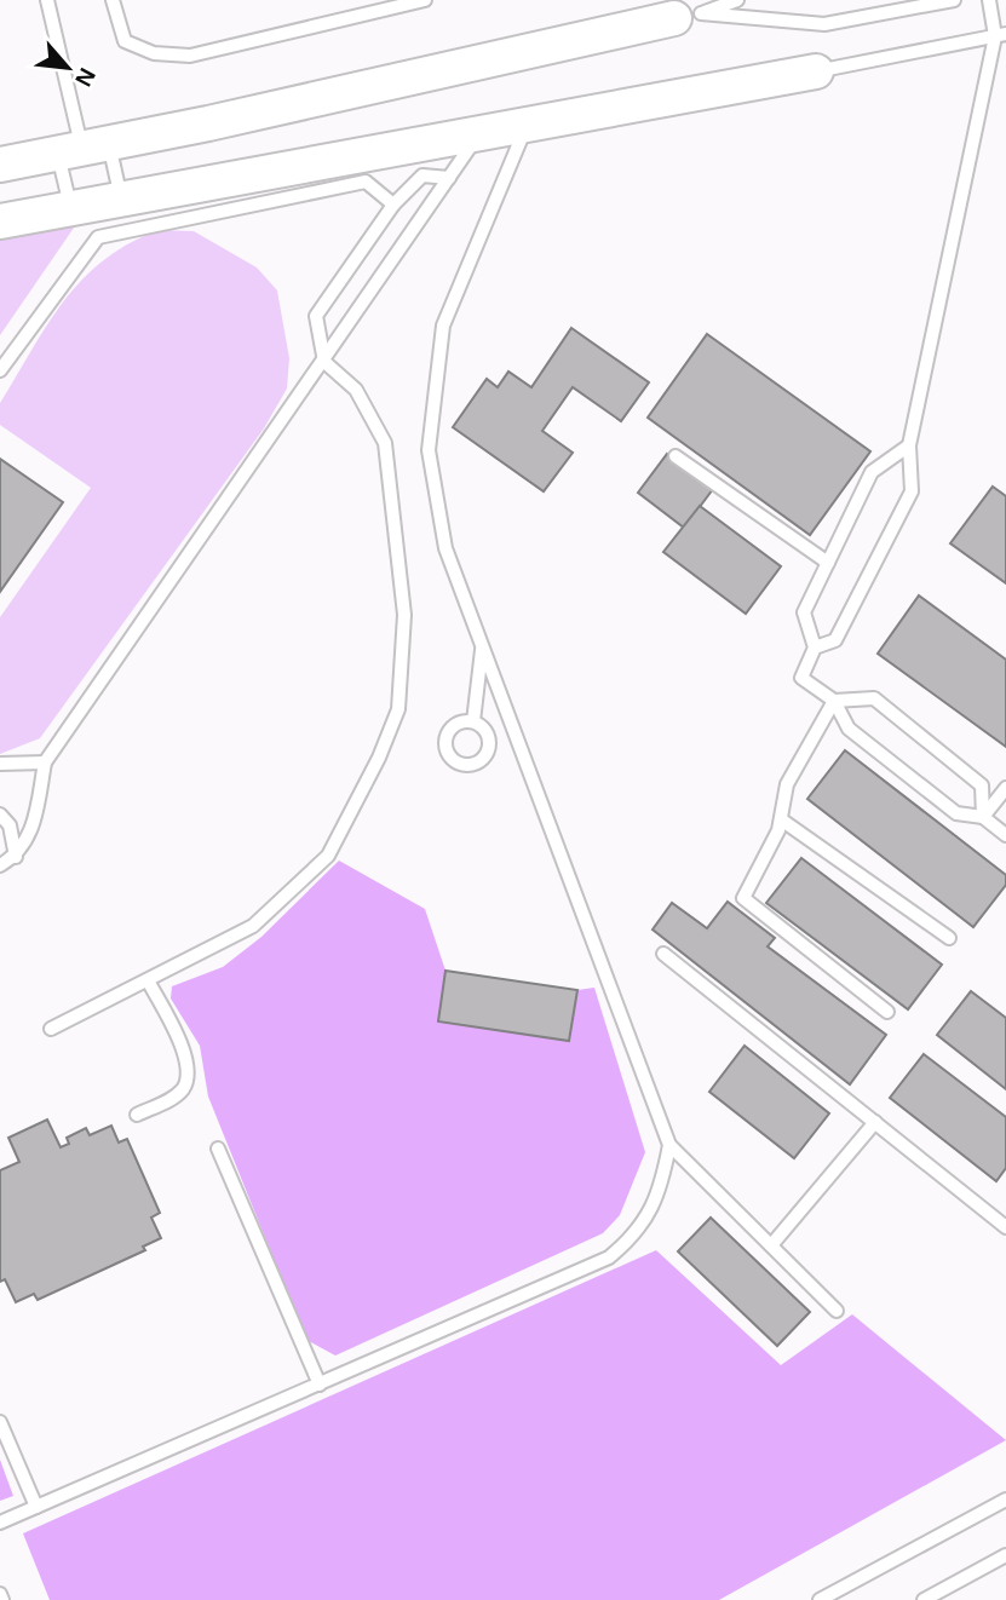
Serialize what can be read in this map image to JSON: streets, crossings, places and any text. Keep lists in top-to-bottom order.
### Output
{
  "north": "bottom right"
}
